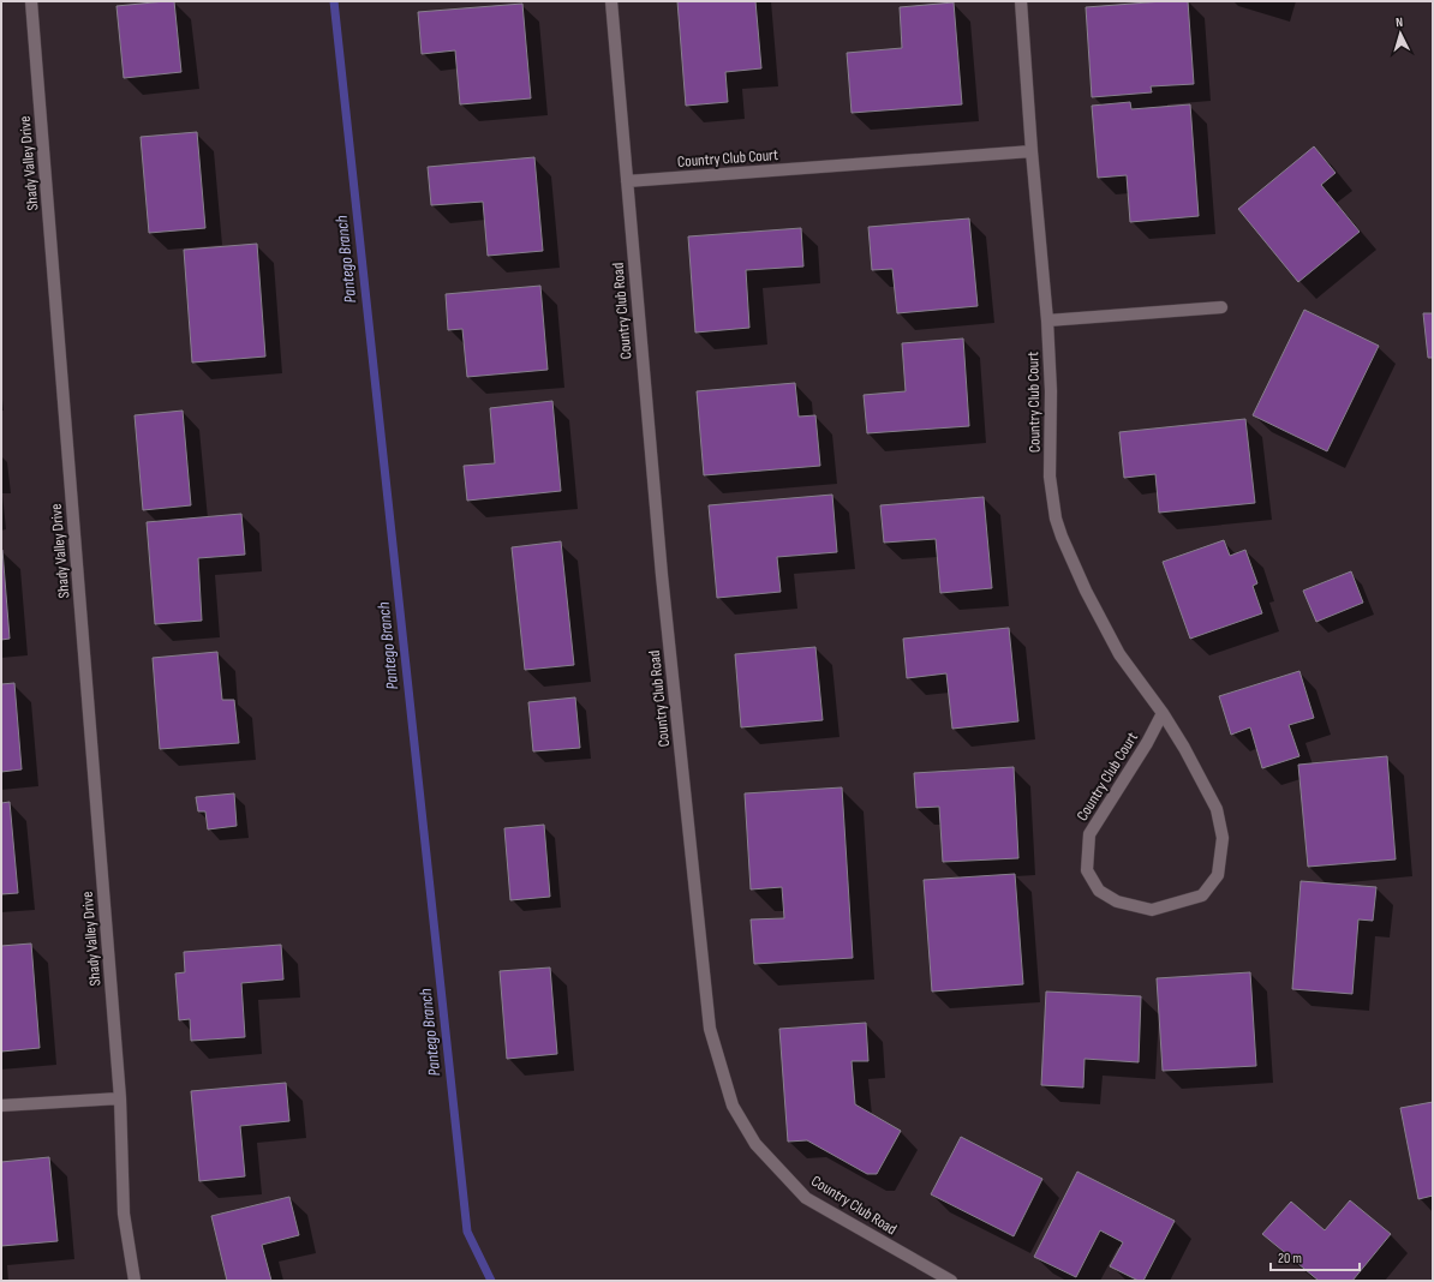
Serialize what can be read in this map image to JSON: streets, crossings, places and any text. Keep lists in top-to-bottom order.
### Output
{
  "streets": {
    "street": ["Country Club Court", "Shady Valley Drive", "Country Club Road"]
  },
  "crossings": [
    ["Country Club Court", "Country Club Road"]
  ],
  "water": ["Pantego Branch"],
  "scale_bar": "20 m",
  "north": "top"
}
